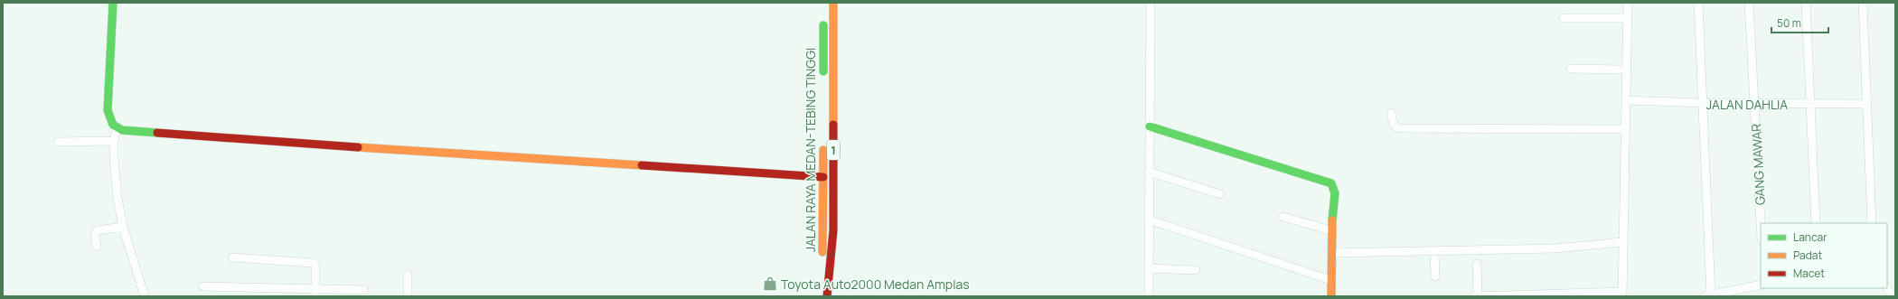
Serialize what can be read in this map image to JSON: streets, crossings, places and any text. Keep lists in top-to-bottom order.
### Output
{
  "streets": {
    "main road": ["JALAN RAYA MEDAN-TEBING TINGGI", "1"],
    "street": ["JALAN DAHLIA", "GANG MAWAR"]
  },
  "crossings": [
    ["JALAN DAHLIA", "GANG MAWAR"]
  ],
  "places": {
    "shop": ["Toyota Auto2000 Medan Amplas"]
  },
  "legend": ["Lancar", "Padat", "Macet"],
  "scale_bar": "50 m"
}
